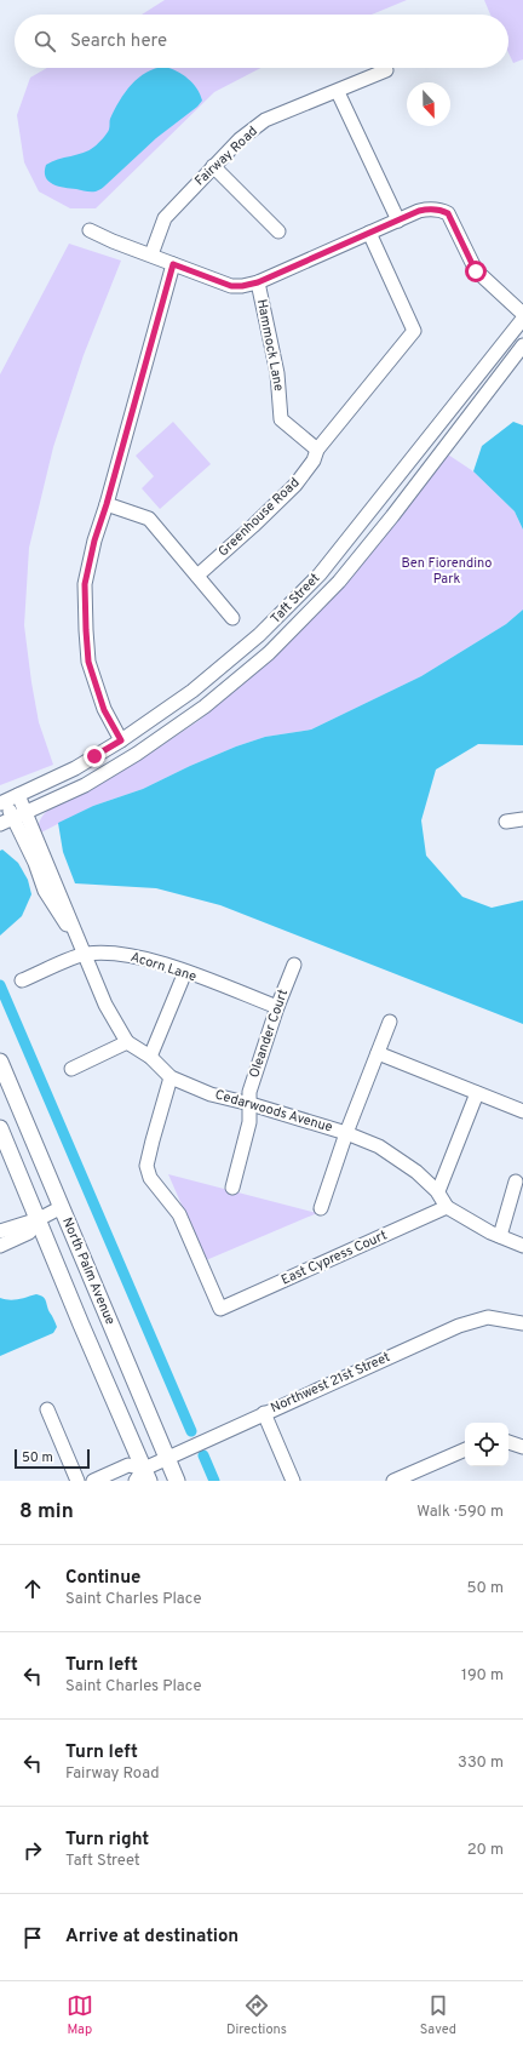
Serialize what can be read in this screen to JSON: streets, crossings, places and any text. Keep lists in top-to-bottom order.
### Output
{
  "streets": {
    "main road": ["North Palm Avenue"],
    "street": [
      "Fairway Road",
      "Hammock Lane",
      "Greenhouse Road",
      "Taft Street",
      "Acorn Lane",
      "Oleander Court",
      "Cedarwoods Avenue",
      "East Cypress Court",
      "Northwest 21st Street"
    ]
  },
  "crossings": [
    ["Hammock Lane", "Greenhouse Road"],
    ["Taft Street", "Cedarwoods Avenue"],
    ["Acorn Lane", "Oleander Court"],
    ["Acorn Lane", "Cedarwoods Avenue"],
    ["Oleander Court", "Cedarwoods Avenue"],
    ["Cedarwoods Avenue", "East Cypress Court"],
    ["North Palm Avenue", "Northwest 21st Street"]
  ],
  "parks": ["Ben Fiorendino Park"],
  "scale_bar": "50 m",
  "north": "bottom",
  "page": {
    "search": "Search here",
    "scale": "50 m",
    "heading": ["8 min", "Walk · 590 m"],
    "list": [
      ["Continue", "Saint Charles Place", "50 m"],
      ["Turn left", "Saint Charles Place", "190 m"],
      ["Turn left", "Fairway Road", "330 m"],
      ["Turn right", "Taft Street", "20 m"],
      "Arrive at destination"
    ],
    "nav": ["Map", "Directions", "Saved"]
  }
}
